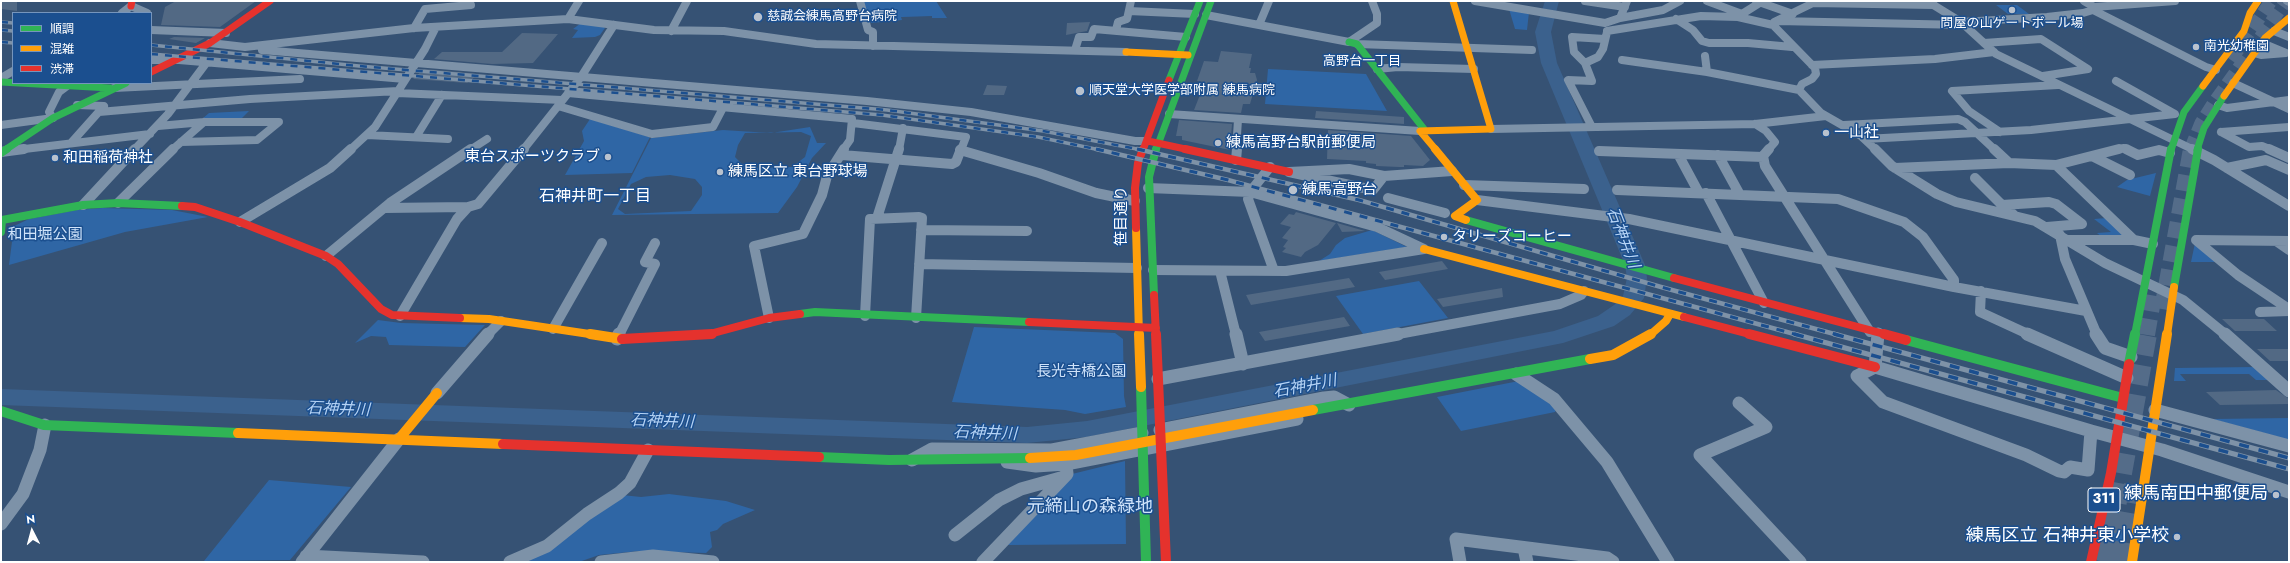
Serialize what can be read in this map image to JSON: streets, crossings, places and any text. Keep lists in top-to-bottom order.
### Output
{
  "streets": {
    "street": ["笹目通り", "311"]
  },
  "districts": ["高野台一丁目", "石神井町一丁目"],
  "water": ["石神井川"],
  "parks": ["和田堀公園", "長光寺橋公園", "元締山の森緑地"],
  "places": [
    "問屋の山ゲートボール場",
    "慈誠会練馬高野台病院",
    "南光幼稚園",
    "順天堂大学医学部附属 練馬病院",
    "一山社",
    "練馬高野台駅前郵便局",
    "東台スポーツクラブ",
    "和田稲荷神社",
    "練馬区立 東台野球場",
    "練馬高野台",
    "タリーズコーヒー",
    "練馬南田中郵便局",
    "練馬区立 石神井東小学校"
  ],
  "legend": ["順調", "混雑", "渋滞"],
  "north": "top"
}
